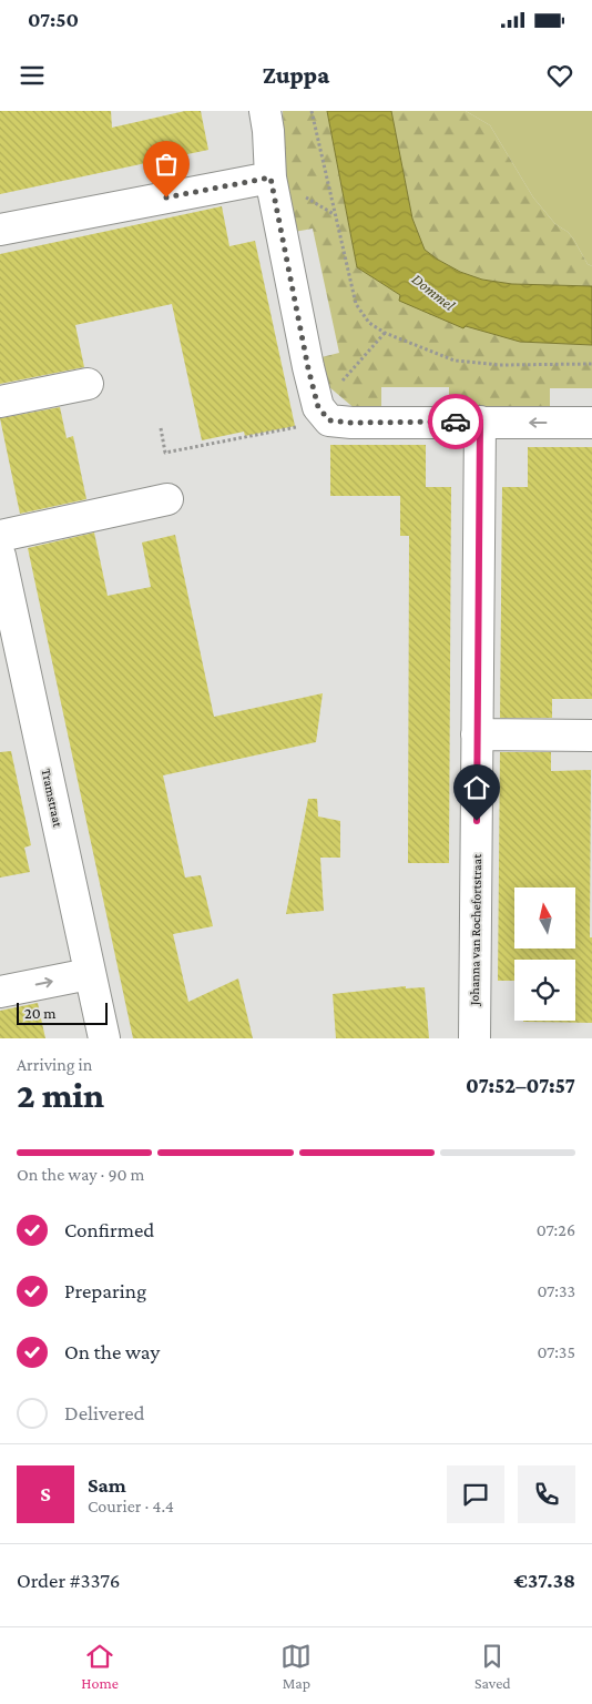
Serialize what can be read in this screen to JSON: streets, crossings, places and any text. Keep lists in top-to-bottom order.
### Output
{
  "streets": {
    "street": ["Tramstraat", "Johanna van Rochefortstraat"]
  },
  "water": ["Dommel"],
  "scale_bar": "20 m",
  "north": "top",
  "page": {
    "status": "07:50",
    "header": "Zuppa",
    "scale": "20 m",
    "heading": ["2 min", "Arriving in", "07:52–07:57"],
    "panel": [
      "Sam",
      "Courier · 4.4",
      "Order #3376",
      "€37.38"
    ],
    "bar": "On the way · 90 m",
    "list": [
      ["Confirmed", "07:26"],
      ["Preparing", "07:33"],
      ["On the way", "07:35"],
      "Delivered"
    ],
    "round": "S",
    "tabs": ["Home", "Map", "Saved"]
  }
}
